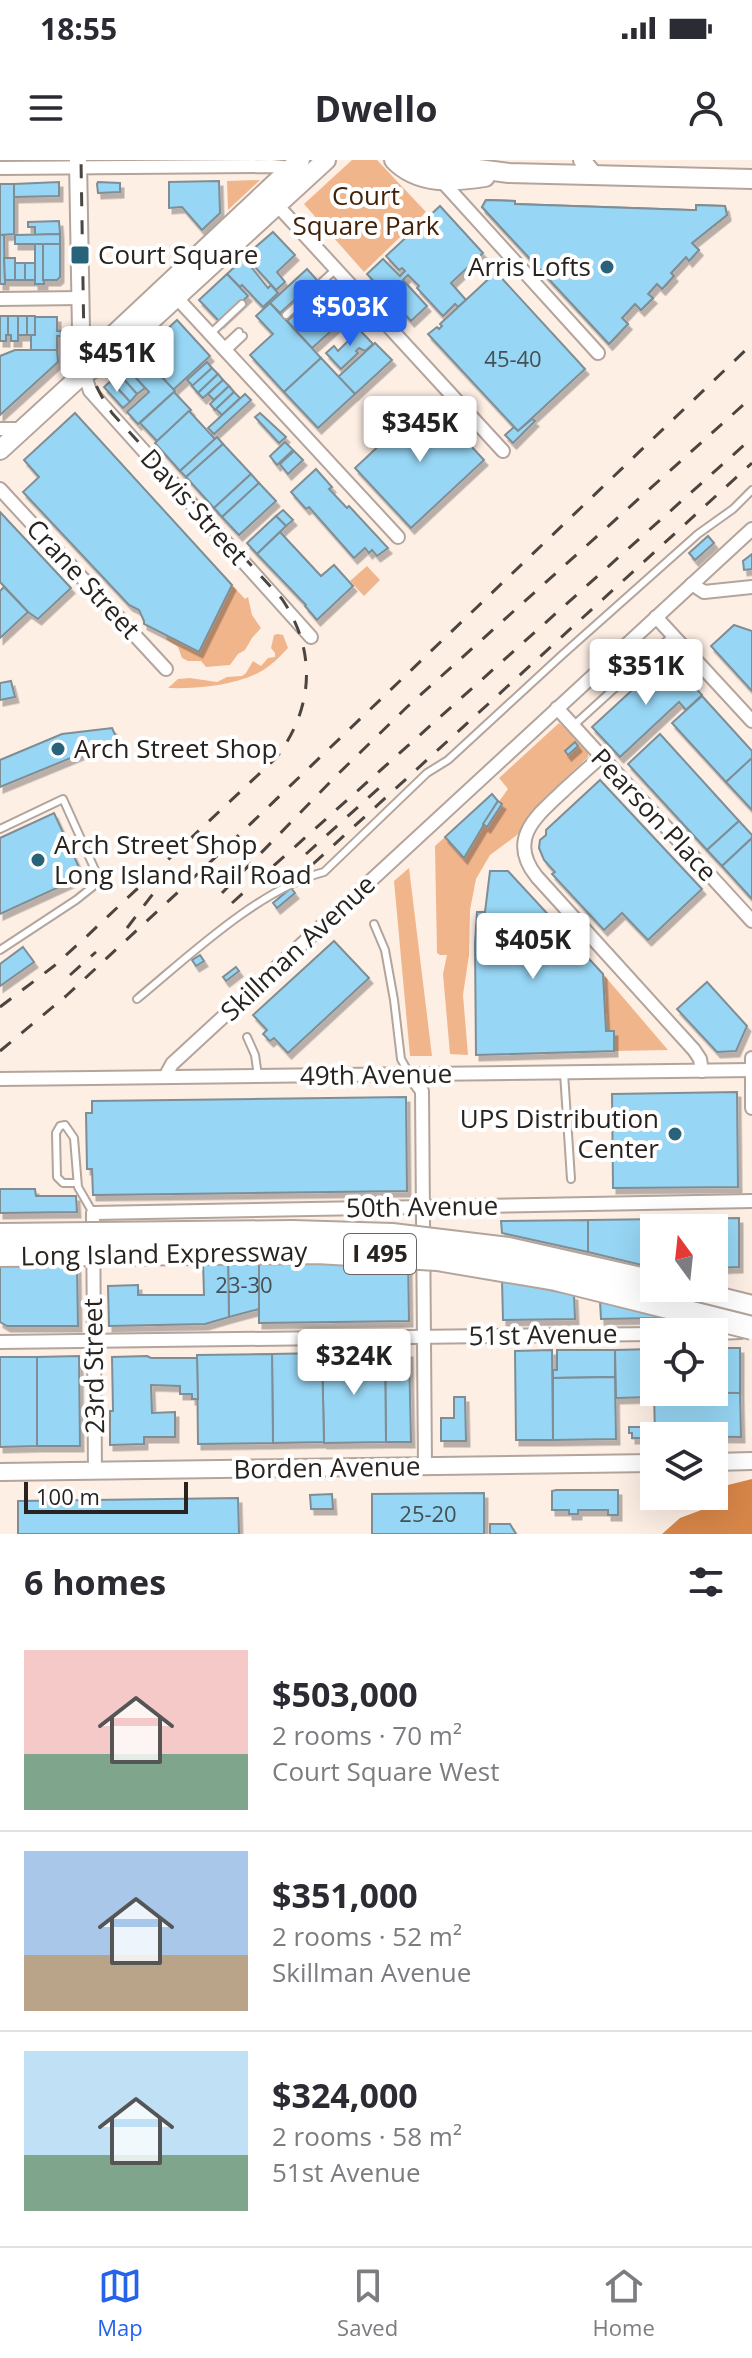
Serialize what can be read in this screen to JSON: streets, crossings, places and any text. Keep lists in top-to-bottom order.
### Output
{
  "streets": {
    "highway": ["Long Island Expressway", "I 495"],
    "main road": ["Borden Avenue"],
    "street": [
      "Davis Street",
      "Crane Street",
      "Pearson Place",
      "Skillman Avenue",
      "49th Avenue",
      "50th Avenue",
      "51st Avenue",
      "23rd Street"
    ]
  },
  "crossings": [
    ["Pearson Place", "Skillman Avenue"],
    ["Skillman Avenue", "49th Avenue"],
    ["50th Avenue", "23rd Street"],
    ["51st Avenue", "23rd Street"],
    ["23rd Street", "Borden Avenue"]
  ],
  "parks": ["Court Square Park"],
  "places": {
    "transit": ["Court Square"],
    "other": [
      "Arris Lofts",
      "Arch Street Shop",
      "Arch Street Shop Long Island Rail Road",
      "UPS Distribution Center"
    ]
  },
  "house_numbers": ["45-40", "23-30", "25-20"],
  "scale_bar": "100 m",
  "north": "top",
  "page": {
    "status": "18:55",
    "header": "Dwello",
    "price": [
      "$503K",
      "$451K",
      "$345K",
      "$351K",
      "$405K",
      "$324K"
    ],
    "scale": "100 m",
    "heading": "6 homes",
    "list": [
      {
        "name": "$503,000",
        "note": "2 rooms · 70 m² · Court Square West"
      },
      {
        "name": "$351,000",
        "note": "2 rooms · 52 m² · Skillman Avenue"
      },
      {
        "name": "$324,000",
        "note": "2 rooms · 58 m² · 51st Avenue"
      }
    ],
    "tabs": ["Map", "Saved", "Home"]
  }
}
